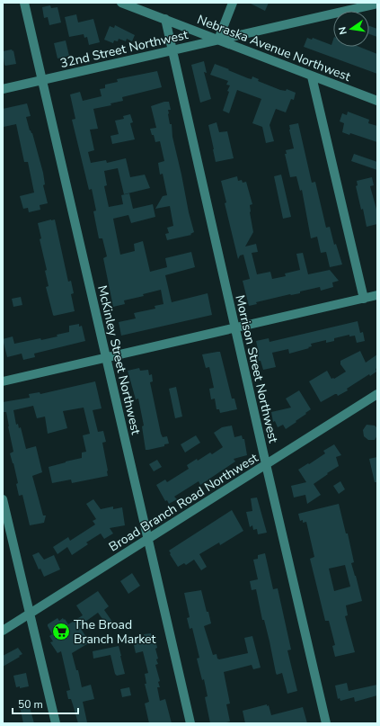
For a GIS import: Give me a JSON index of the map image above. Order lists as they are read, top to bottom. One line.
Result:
{"streets":{"street":["Nebraska Avenue Northwest","32nd Street Northwest","McKinley Street Northwest","Morrison Street Northwest","Broad Branch Road Northwest"]},"crossings":[["Nebraska Avenue Northwest","32nd Street Northwest"],["Nebraska Avenue Northwest","Morrison Street Northwest"],["32nd Street Northwest","McKinley Street Northwest"],["32nd Street Northwest","Morrison Street Northwest"],["McKinley Street Northwest","Broad Branch Road Northwest"],["Morrison Street Northwest","Broad Branch Road Northwest"]],"places":{"supermarket":["The Broad Branch Market"]},"scale_bar":"50 m","north":"left"}
